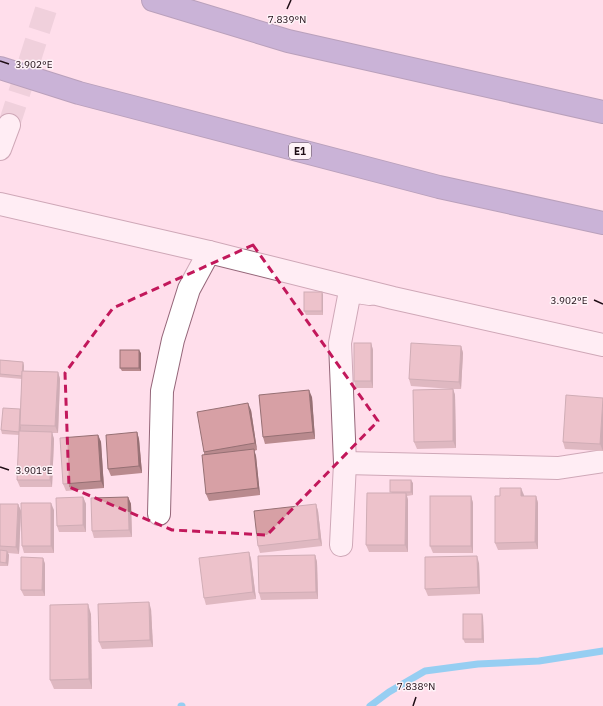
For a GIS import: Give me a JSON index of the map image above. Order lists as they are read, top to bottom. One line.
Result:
{"streets":{"highway":["E1"]},"coordinates":["7.839°N","3.902°E","3.901°E","7.838°N"]}
